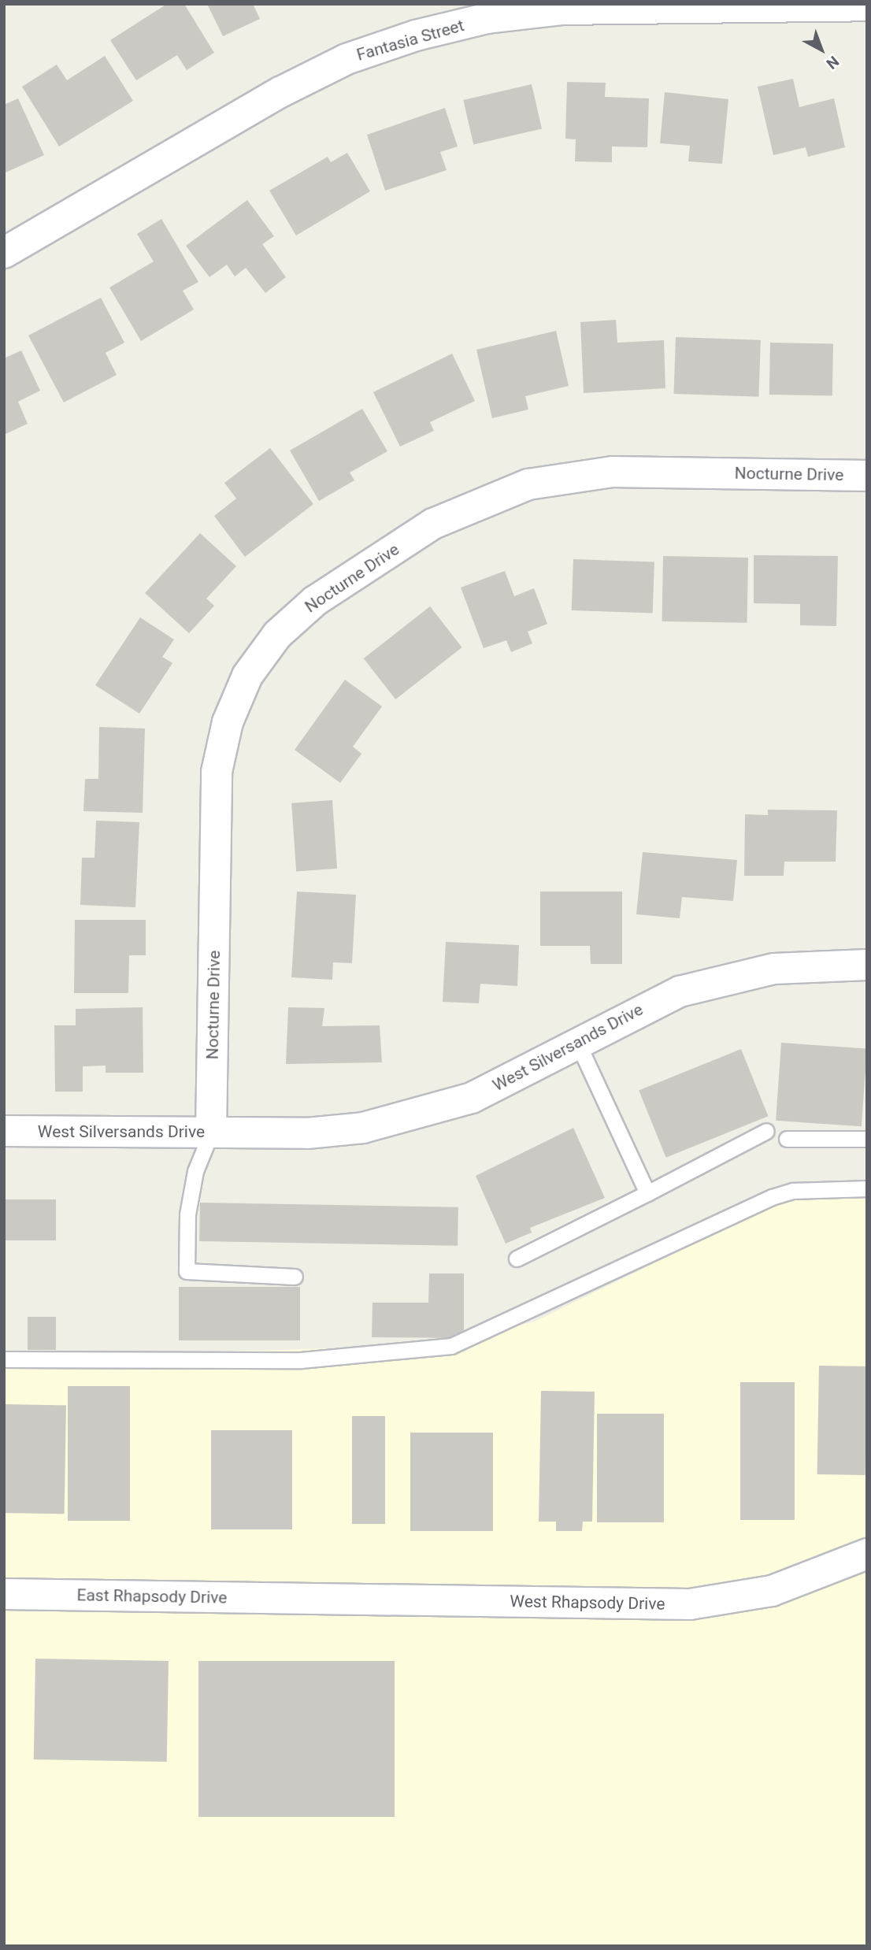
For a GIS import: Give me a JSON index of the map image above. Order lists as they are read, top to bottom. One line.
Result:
{"streets":{"street":["Fantasia Street","Nocturne Drive","West Silversands Drive","East Rhapsody Drive","West Rhapsody Drive"]},"crossings":[["Nocturne Drive","West Silversands Drive"],["East Rhapsody Drive","West Rhapsody Drive"]],"north":"bottom right"}
